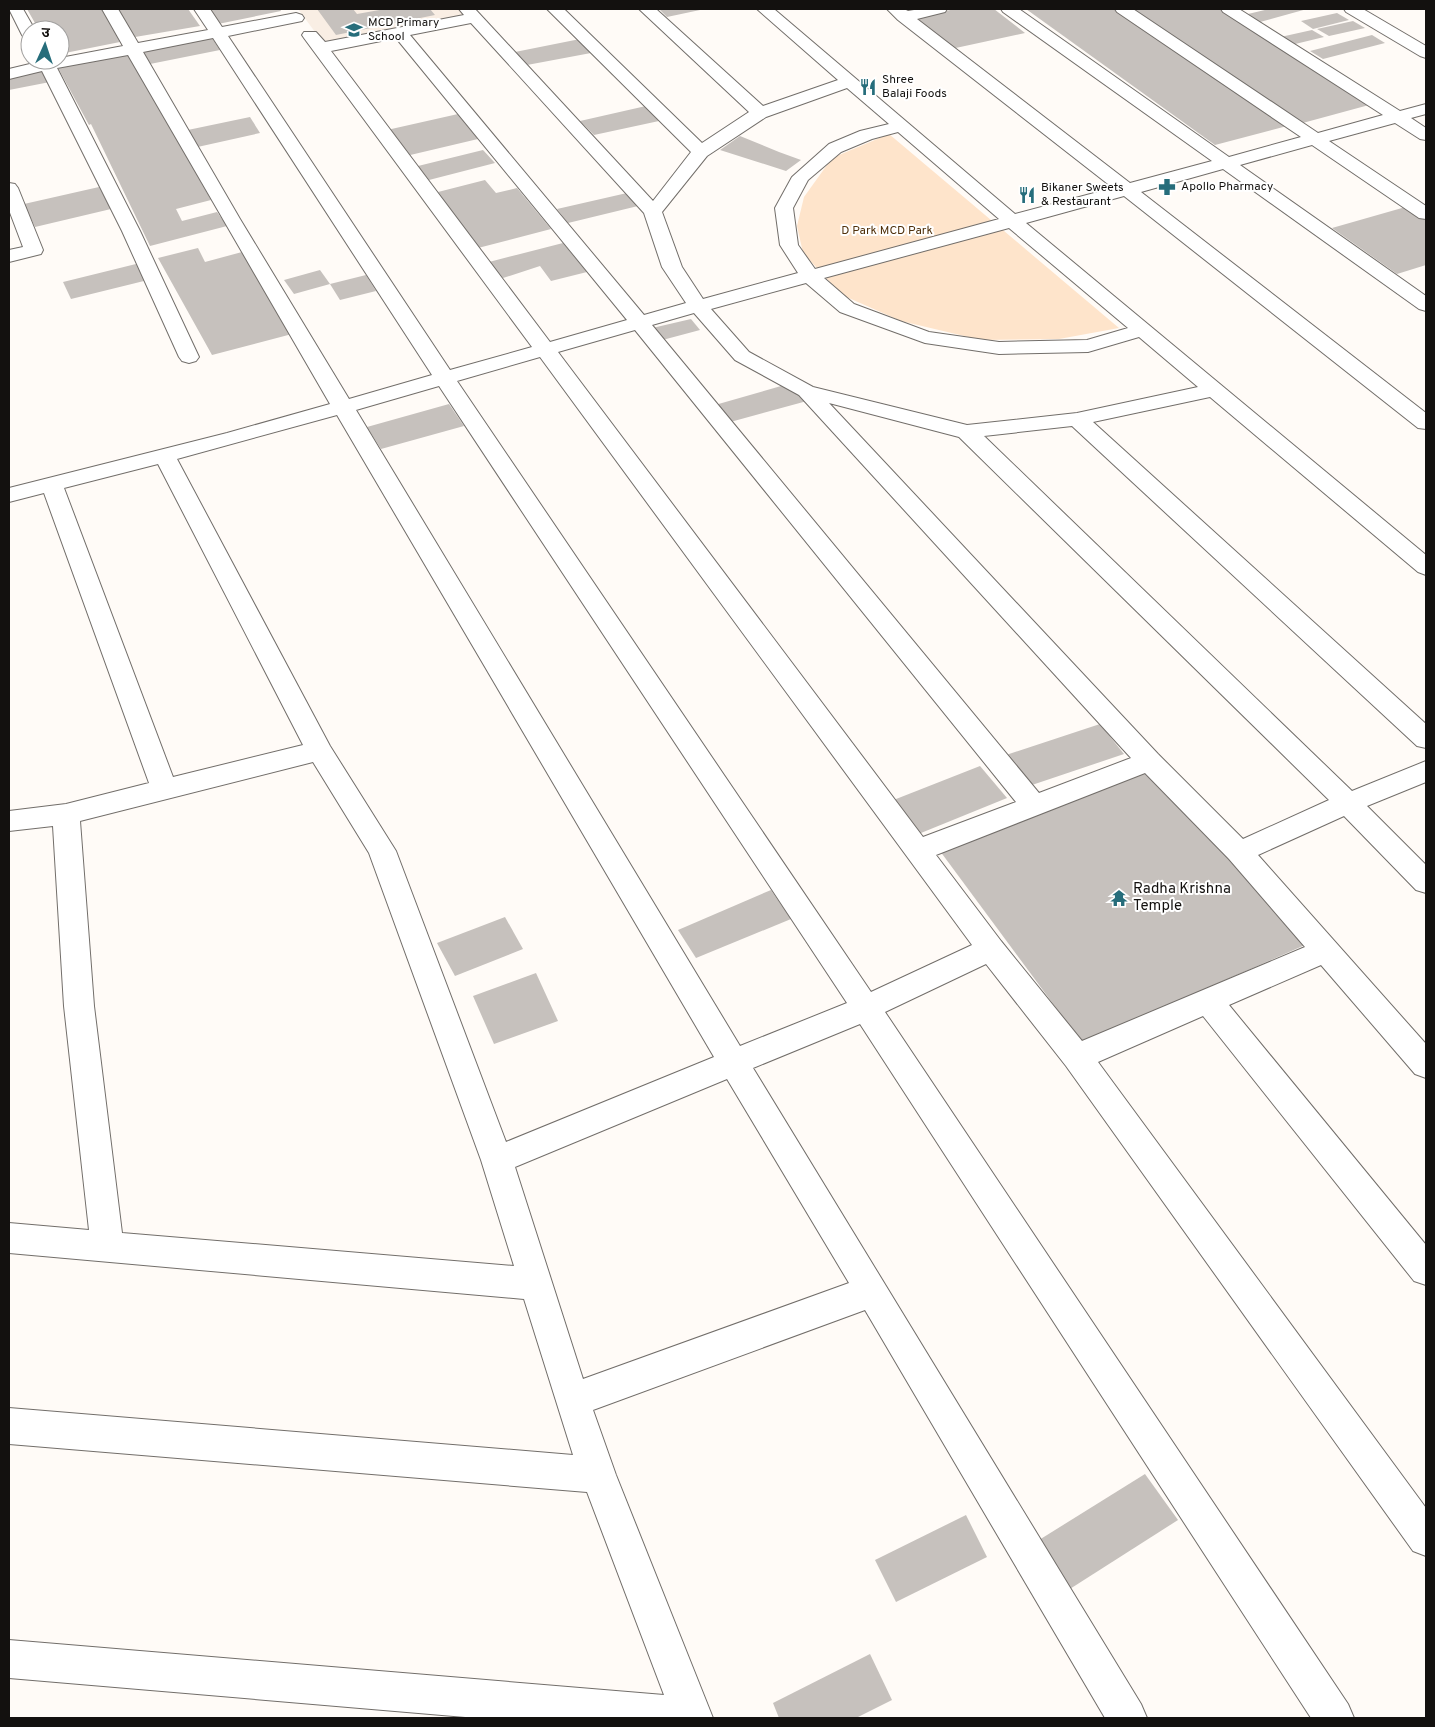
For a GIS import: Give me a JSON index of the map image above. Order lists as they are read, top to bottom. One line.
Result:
{"parks":["D Park MCD Park"],"places":{"school or university":["MCD Primary School"],"restaurant":["Shree Balaji Foods","Bikaner Sweets & Restaurant"],"pharmacy":["Apollo Pharmacy"],"temple":["Radha Krishna Temple"]},"north":"top"}
